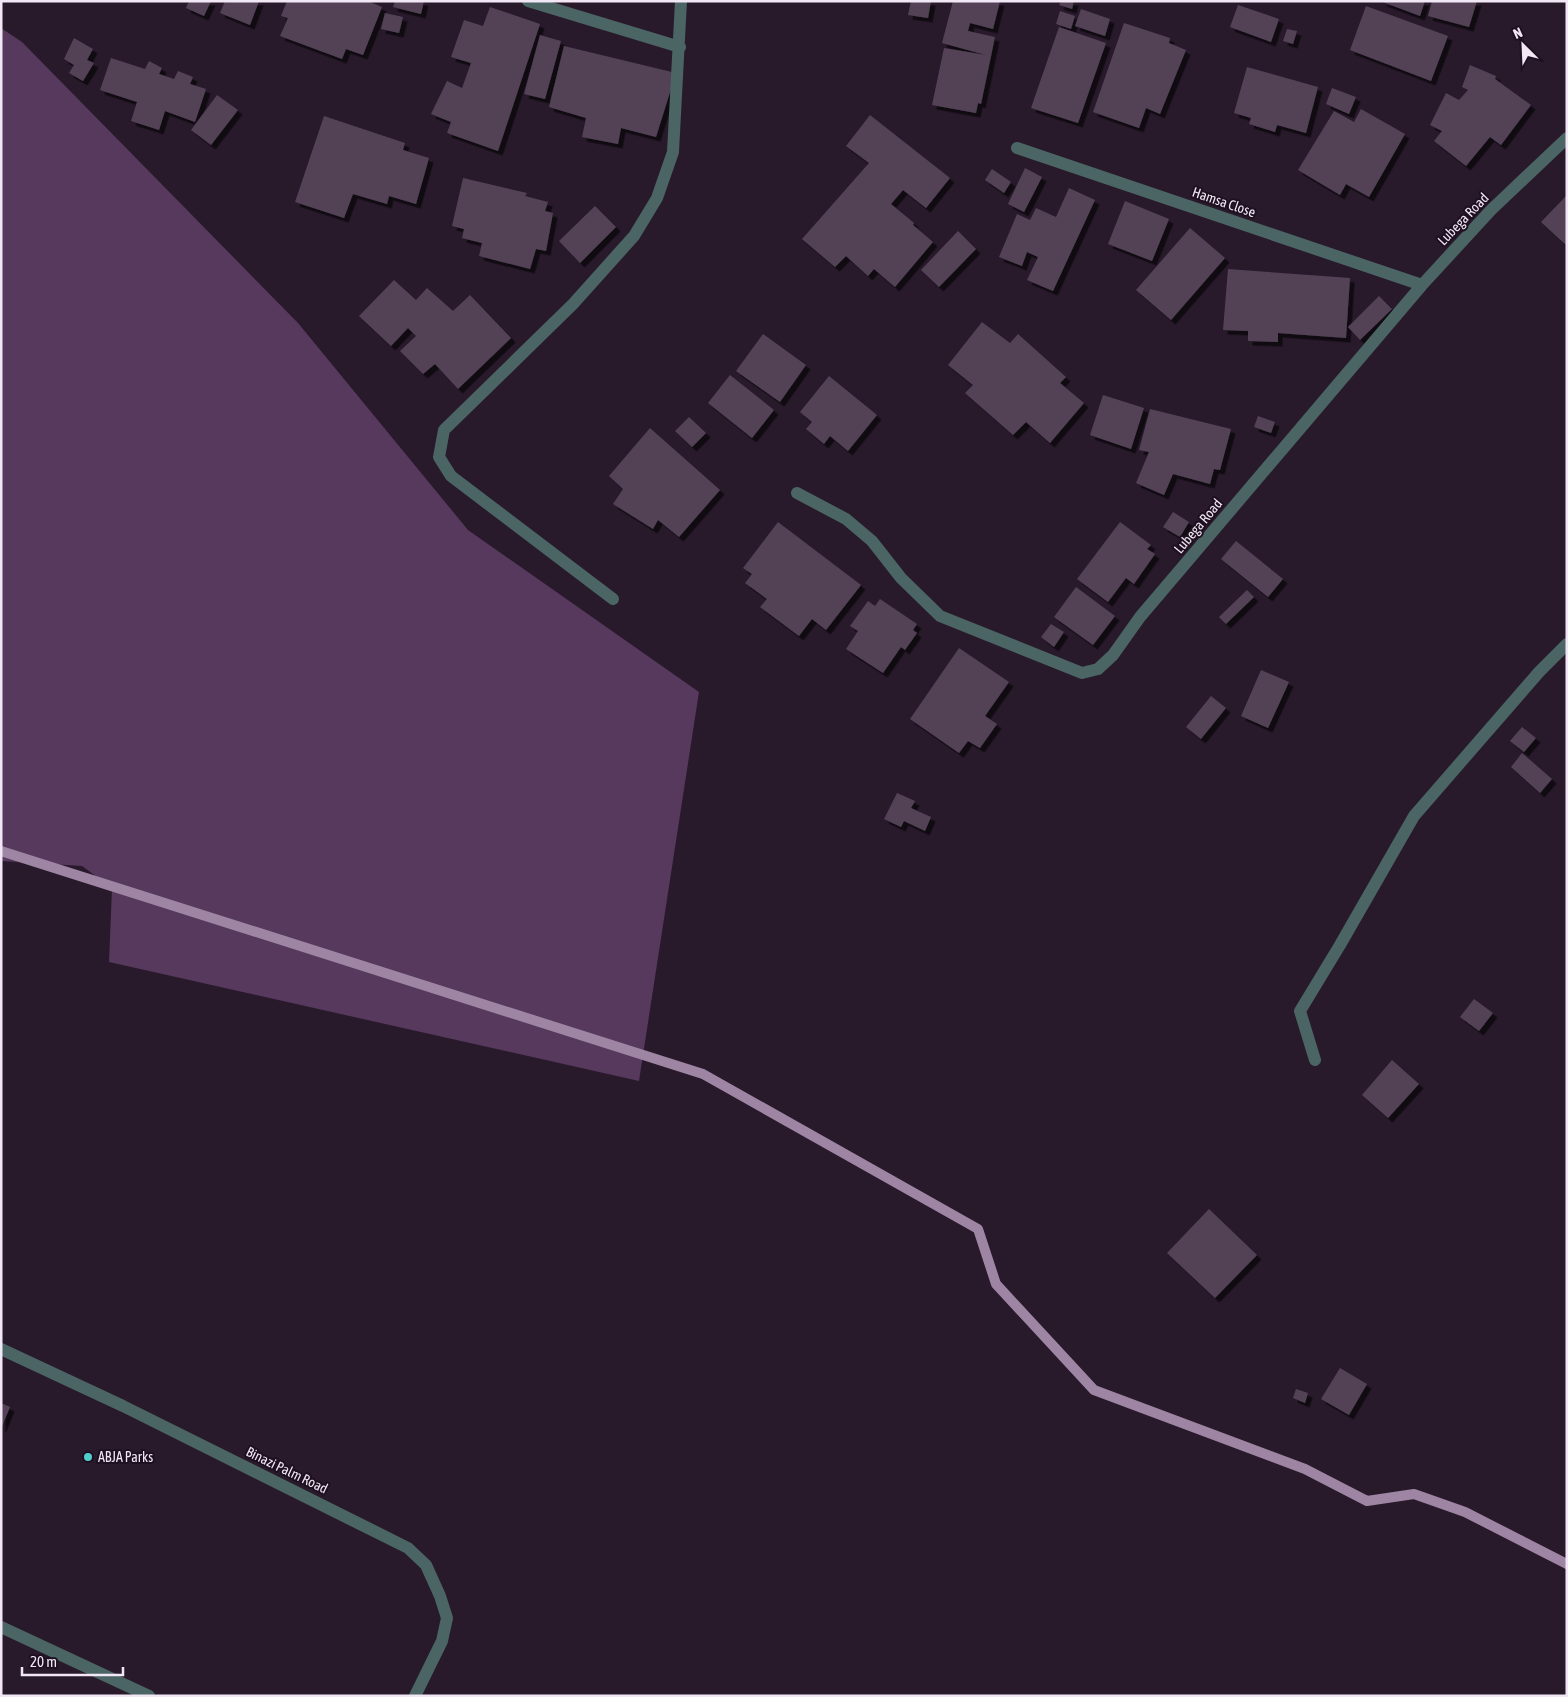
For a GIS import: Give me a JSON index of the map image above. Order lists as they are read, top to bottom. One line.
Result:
{"streets":{"street":["Hamsa Close","Lubega Road","Binazi Palm Road"]},"crossings":[["Hamsa Close","Lubega Road"]],"places":["ABJA Parks"],"scale_bar":"20 m","north":"top left"}
